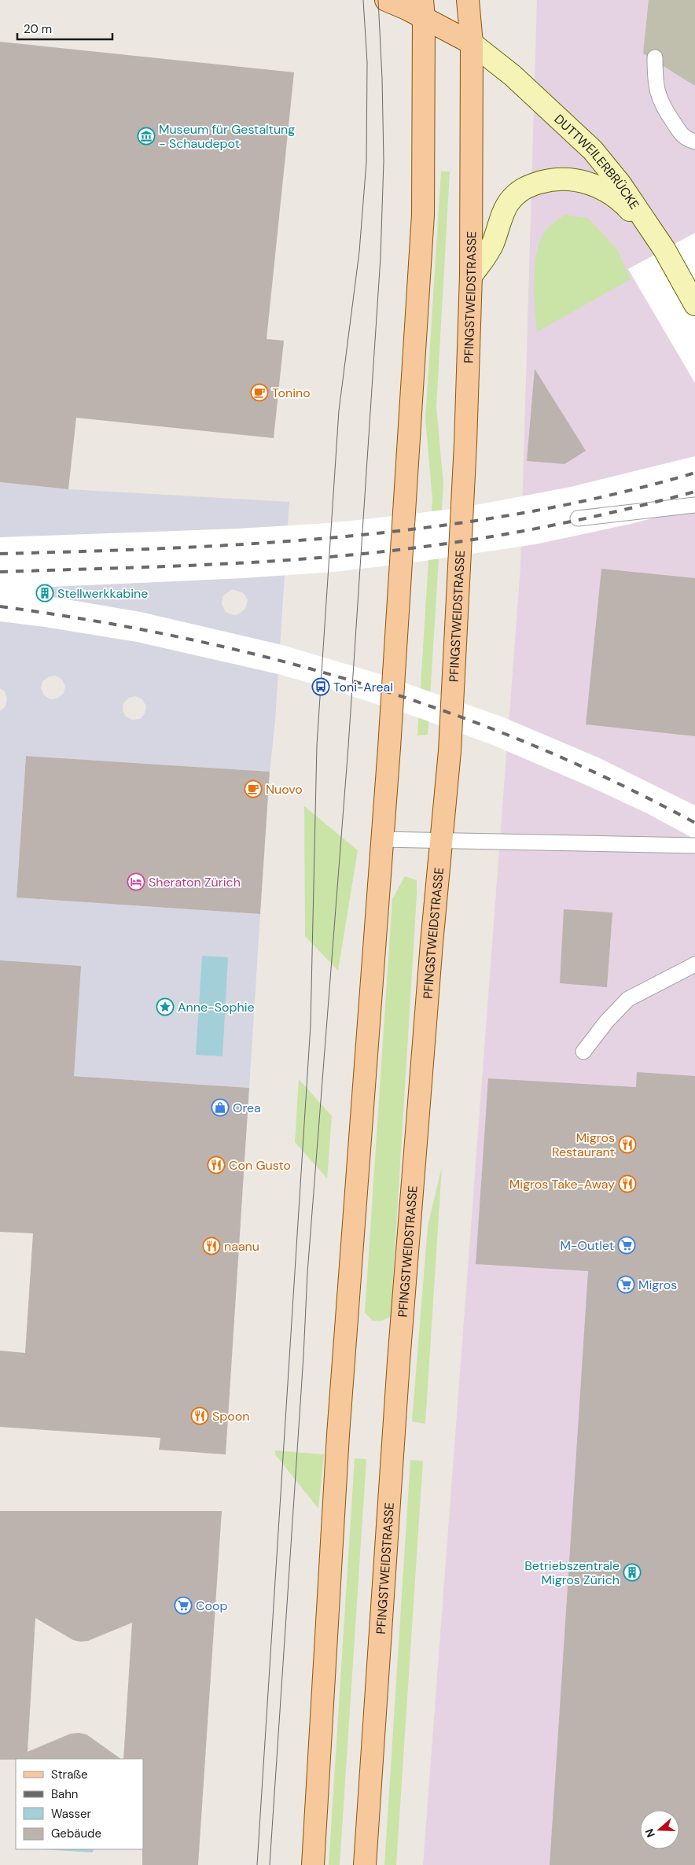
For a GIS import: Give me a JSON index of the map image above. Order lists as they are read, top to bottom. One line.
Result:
{"streets":{"main road":["PFINGSTWEIDSTRASSE"],"street":["DUTTWEILERBRÜCKE"]},"crossings":[["DUTTWEILERBRÜCKE","PFINGSTWEIDSTRASSE"]],"places":{"museum":["Museum für Gestaltung - Schaudepot"],"cafe":["Tonino","Nuovo"],"building":["Stellwerkkabine","Betriebszentrale Migros Zürich"],"bus stop":["Toni-Areal"],"hotel":["Sheraton Zürich"],"place":["Anne-Sophie"],"shop":["Orea"],"restaurant":["Migros Restaurant","Con Gusto","Migros Take-Away","naanu","Spoon"],"supermarket":["M-Outlet","Migros","Coop"]},"legend":["Straße","Bahn","Wasser","Gebäude"],"scale_bar":"20 m","north":"left"}
